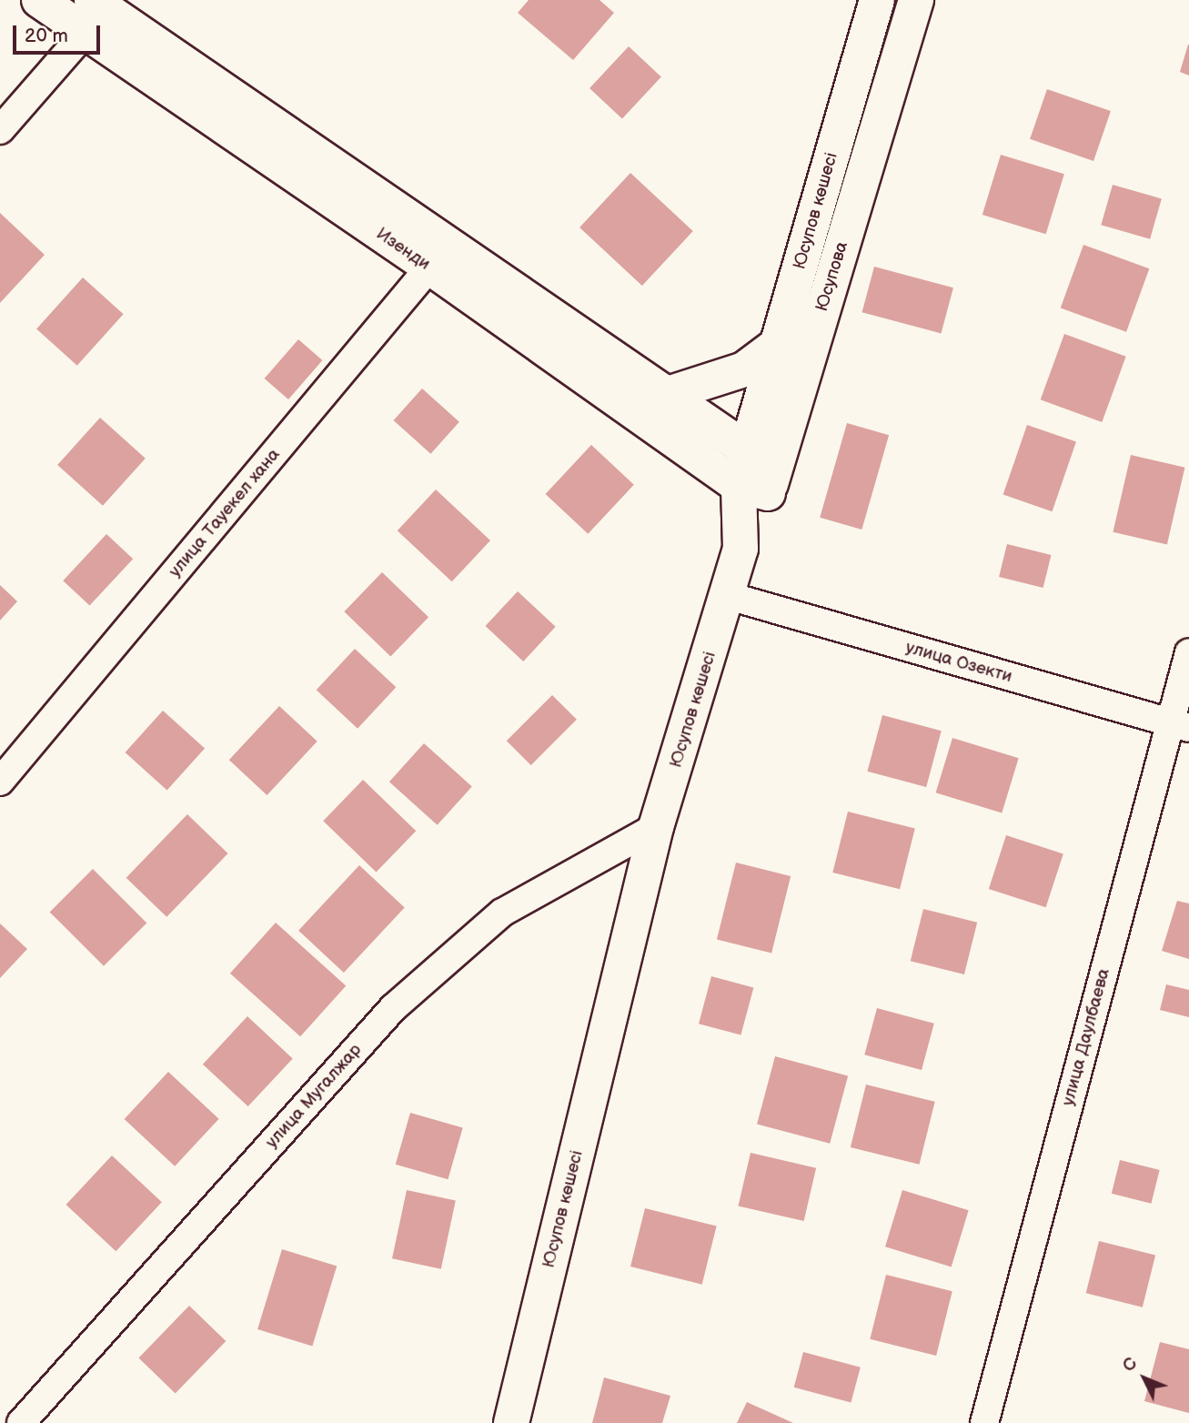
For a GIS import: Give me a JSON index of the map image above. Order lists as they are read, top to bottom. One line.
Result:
{"streets":{"street":["Юсупов көшесі","Изенди","Юсупова","улица Тауекел хана","улица Озекти","улица Даулбаева","улица Мугалжар"]},"crossings":[["Юсупов көшесі","Изенди"],["Юсупов көшесі","Юсупова"],["Юсупов көшесі","улица Озекти"],["Юсупов көшесі","улица Мугалжар"],["Изенди","Юсупова"],["Изенди","улица Тауекел хана"],["улица Озекти","улица Даулбаева"]],"scale_bar":"20 m","north":"top left"}
